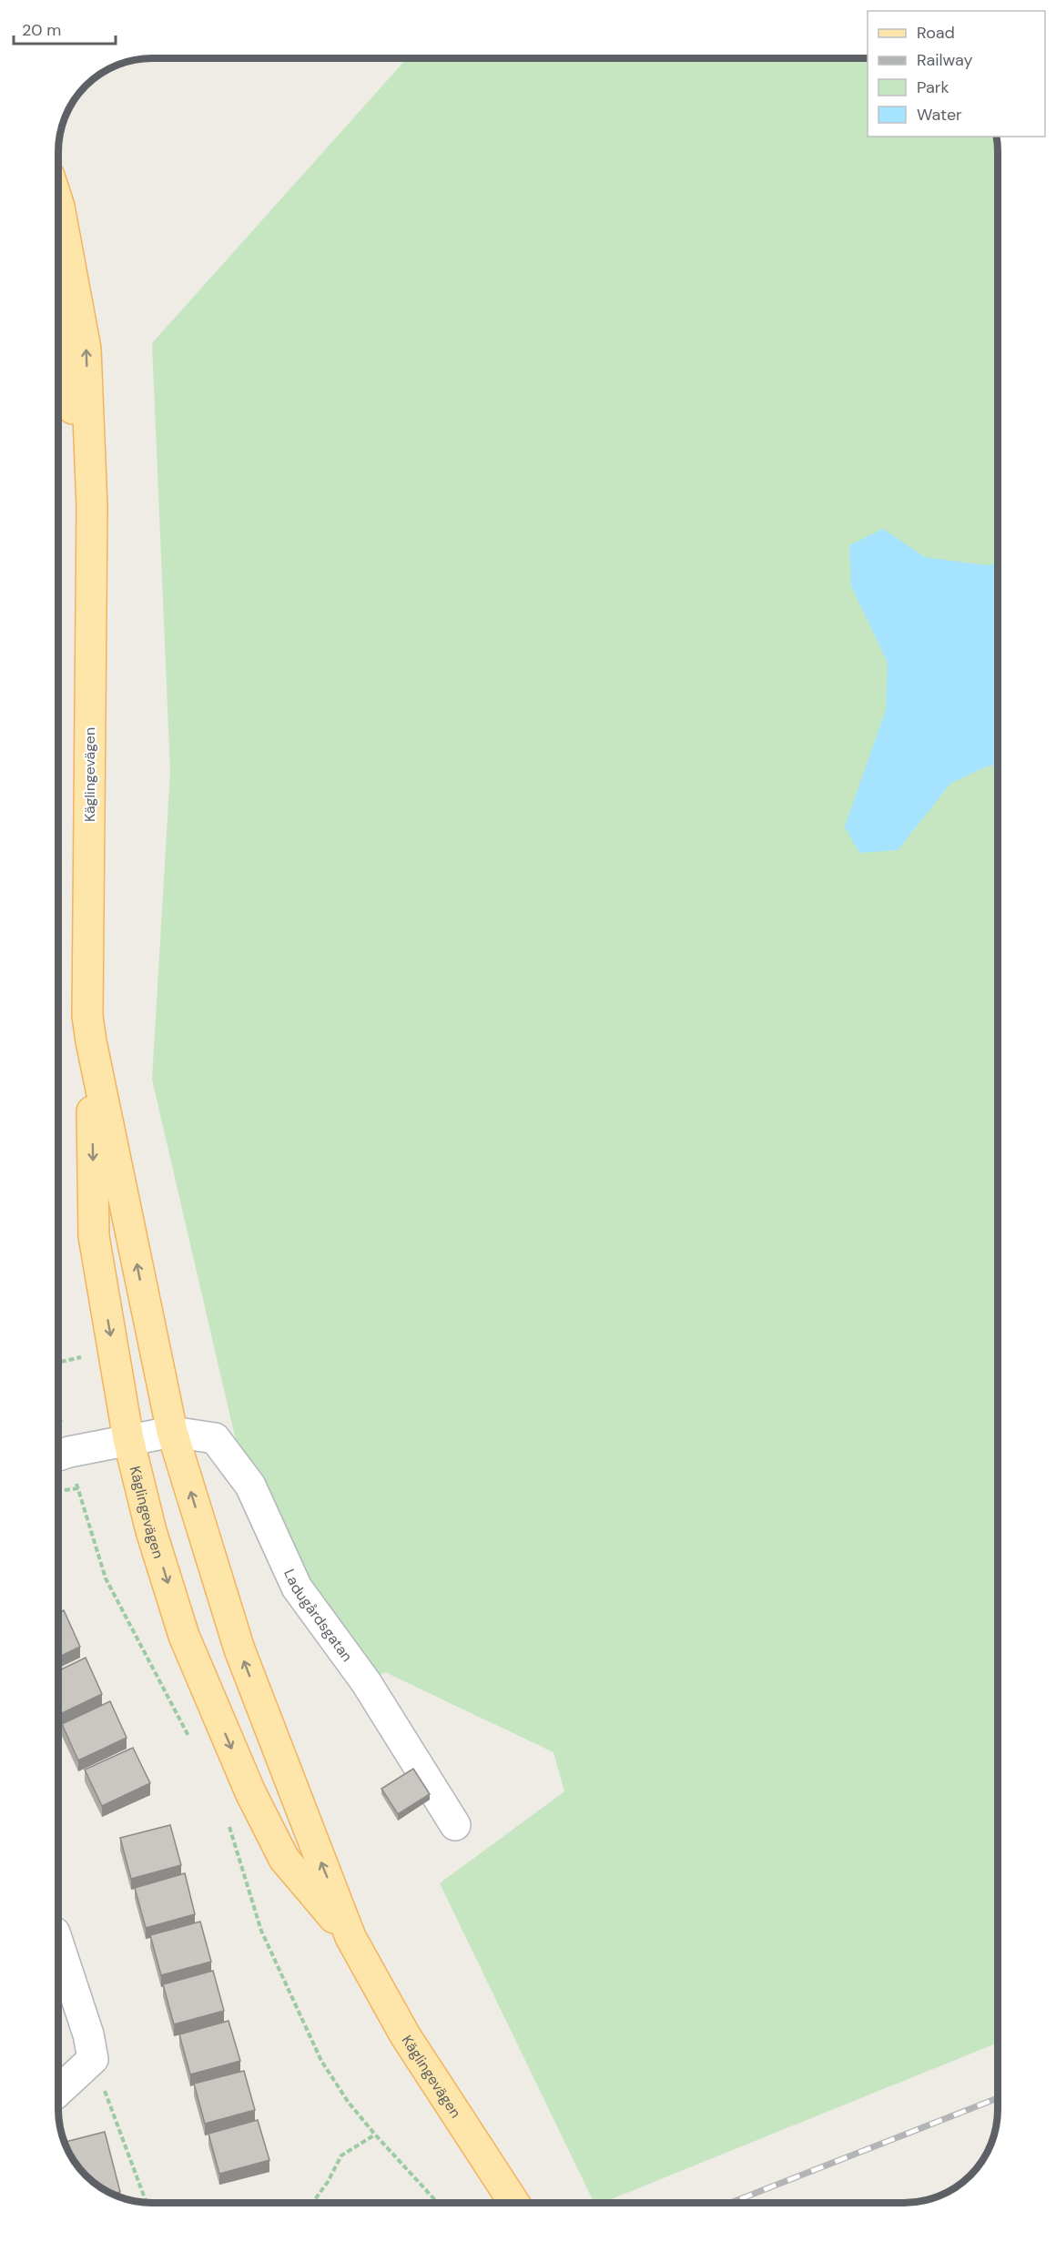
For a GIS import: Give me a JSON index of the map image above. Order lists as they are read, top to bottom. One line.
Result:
{"streets":{"main road":["Käglingevägen"],"street":["Ladugårdsgatan"]},"crossings":[["Käglingevägen","Ladugårdsgatan"]],"legend":["Road","Railway","Park","Water"],"scale_bar":"20 m"}
